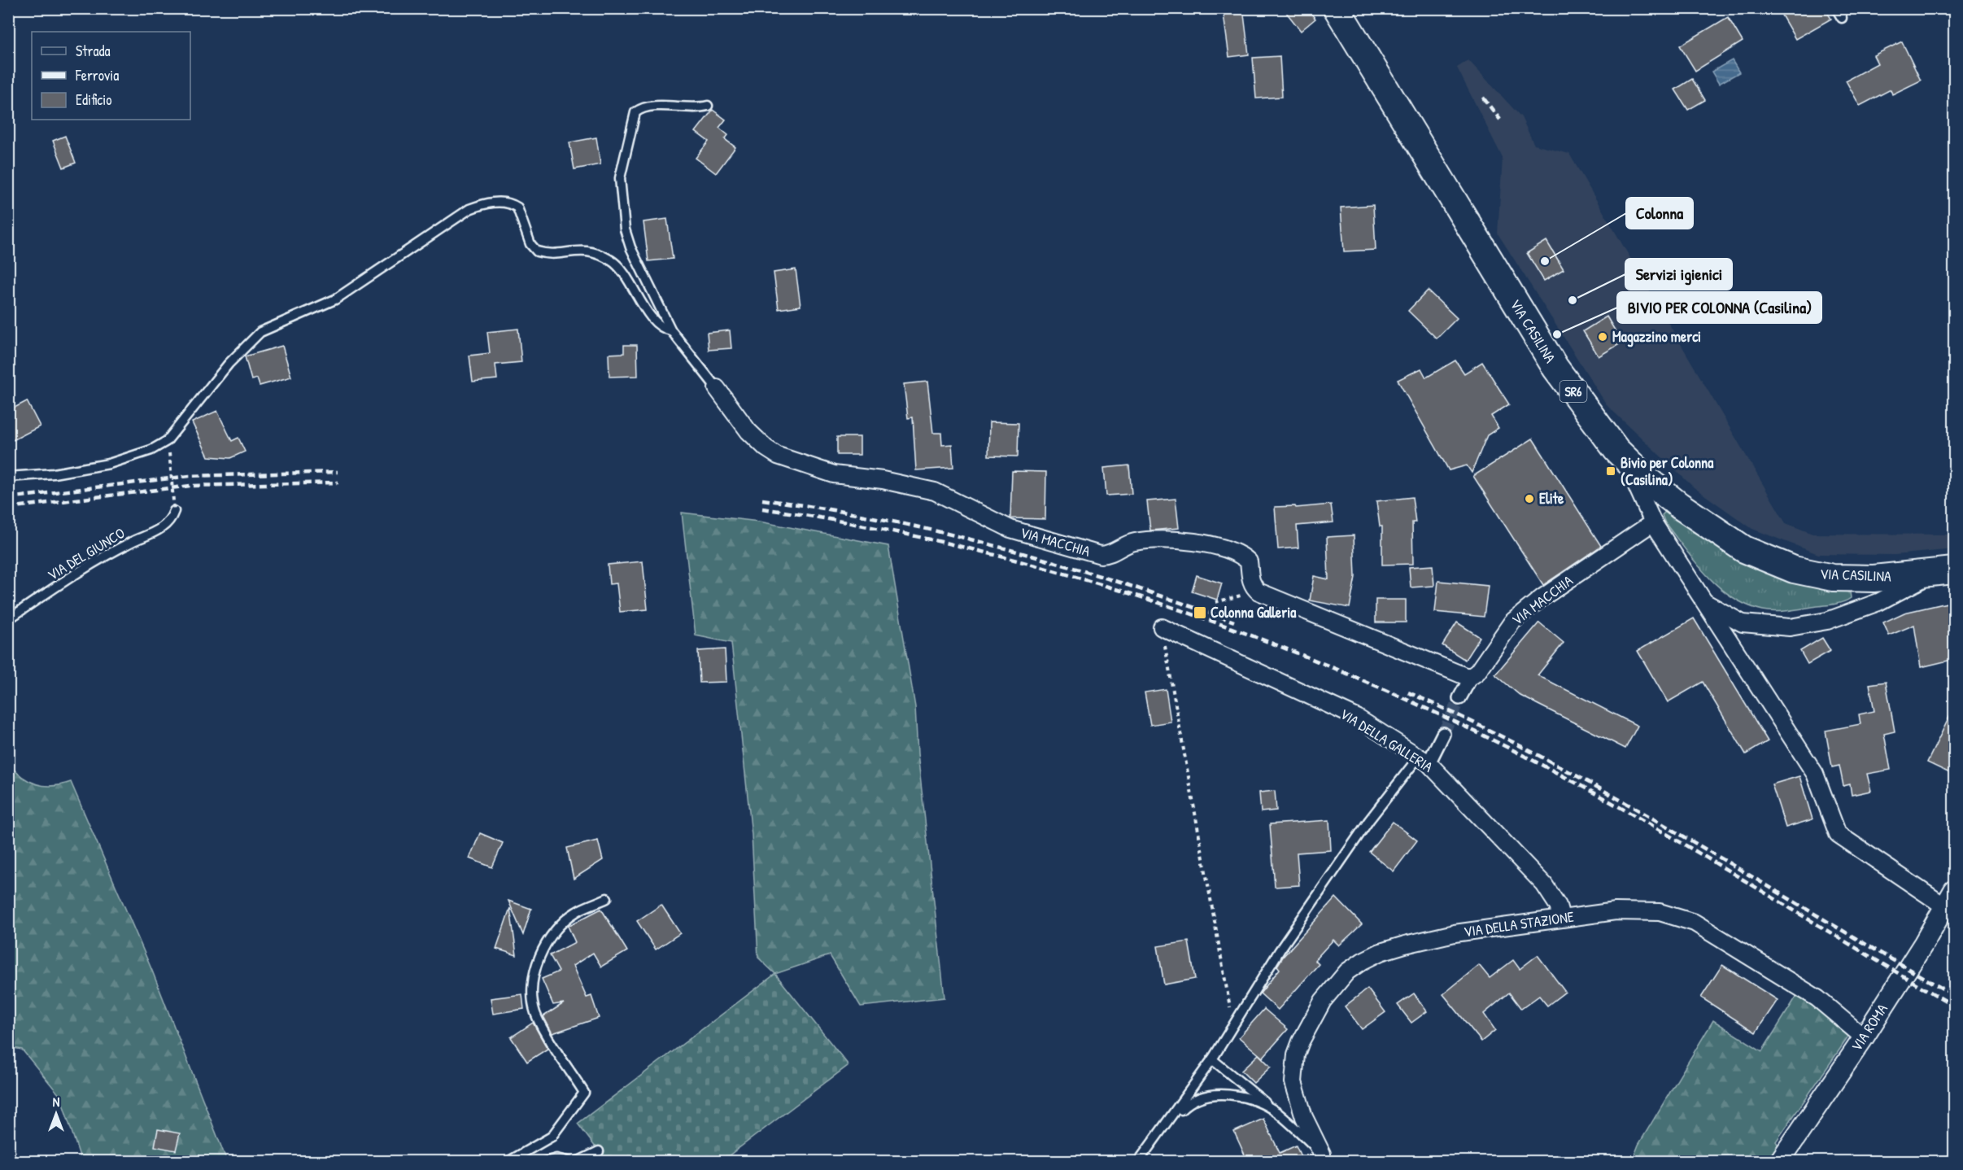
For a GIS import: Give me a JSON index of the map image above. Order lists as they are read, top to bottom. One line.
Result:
{"streets":{"main road":["VIA CASILINA","SR6"],"street":["VIA MACCHIA","VIA DELLA GALLERIA","VIA DELLA STAZIONE","VIA ROMA"],"lane":["VIA DEL GIUNCO"]},"crossings":[["VIA DELLA GALLERIA","VIA DELLA STAZIONE"],["VIA DELLA STAZIONE","VIA ROMA"]],"places":{"other":["Colonna","Servizi igienici","BIVIO PER COLONNA (Casilina)","Magazzino merci","Elite"],"transit":["Bivio per Colonna (Casilina)","Colonna Galleria"]},"legend":["Strada","Ferrovia","Edificio"],"north":"top"}
